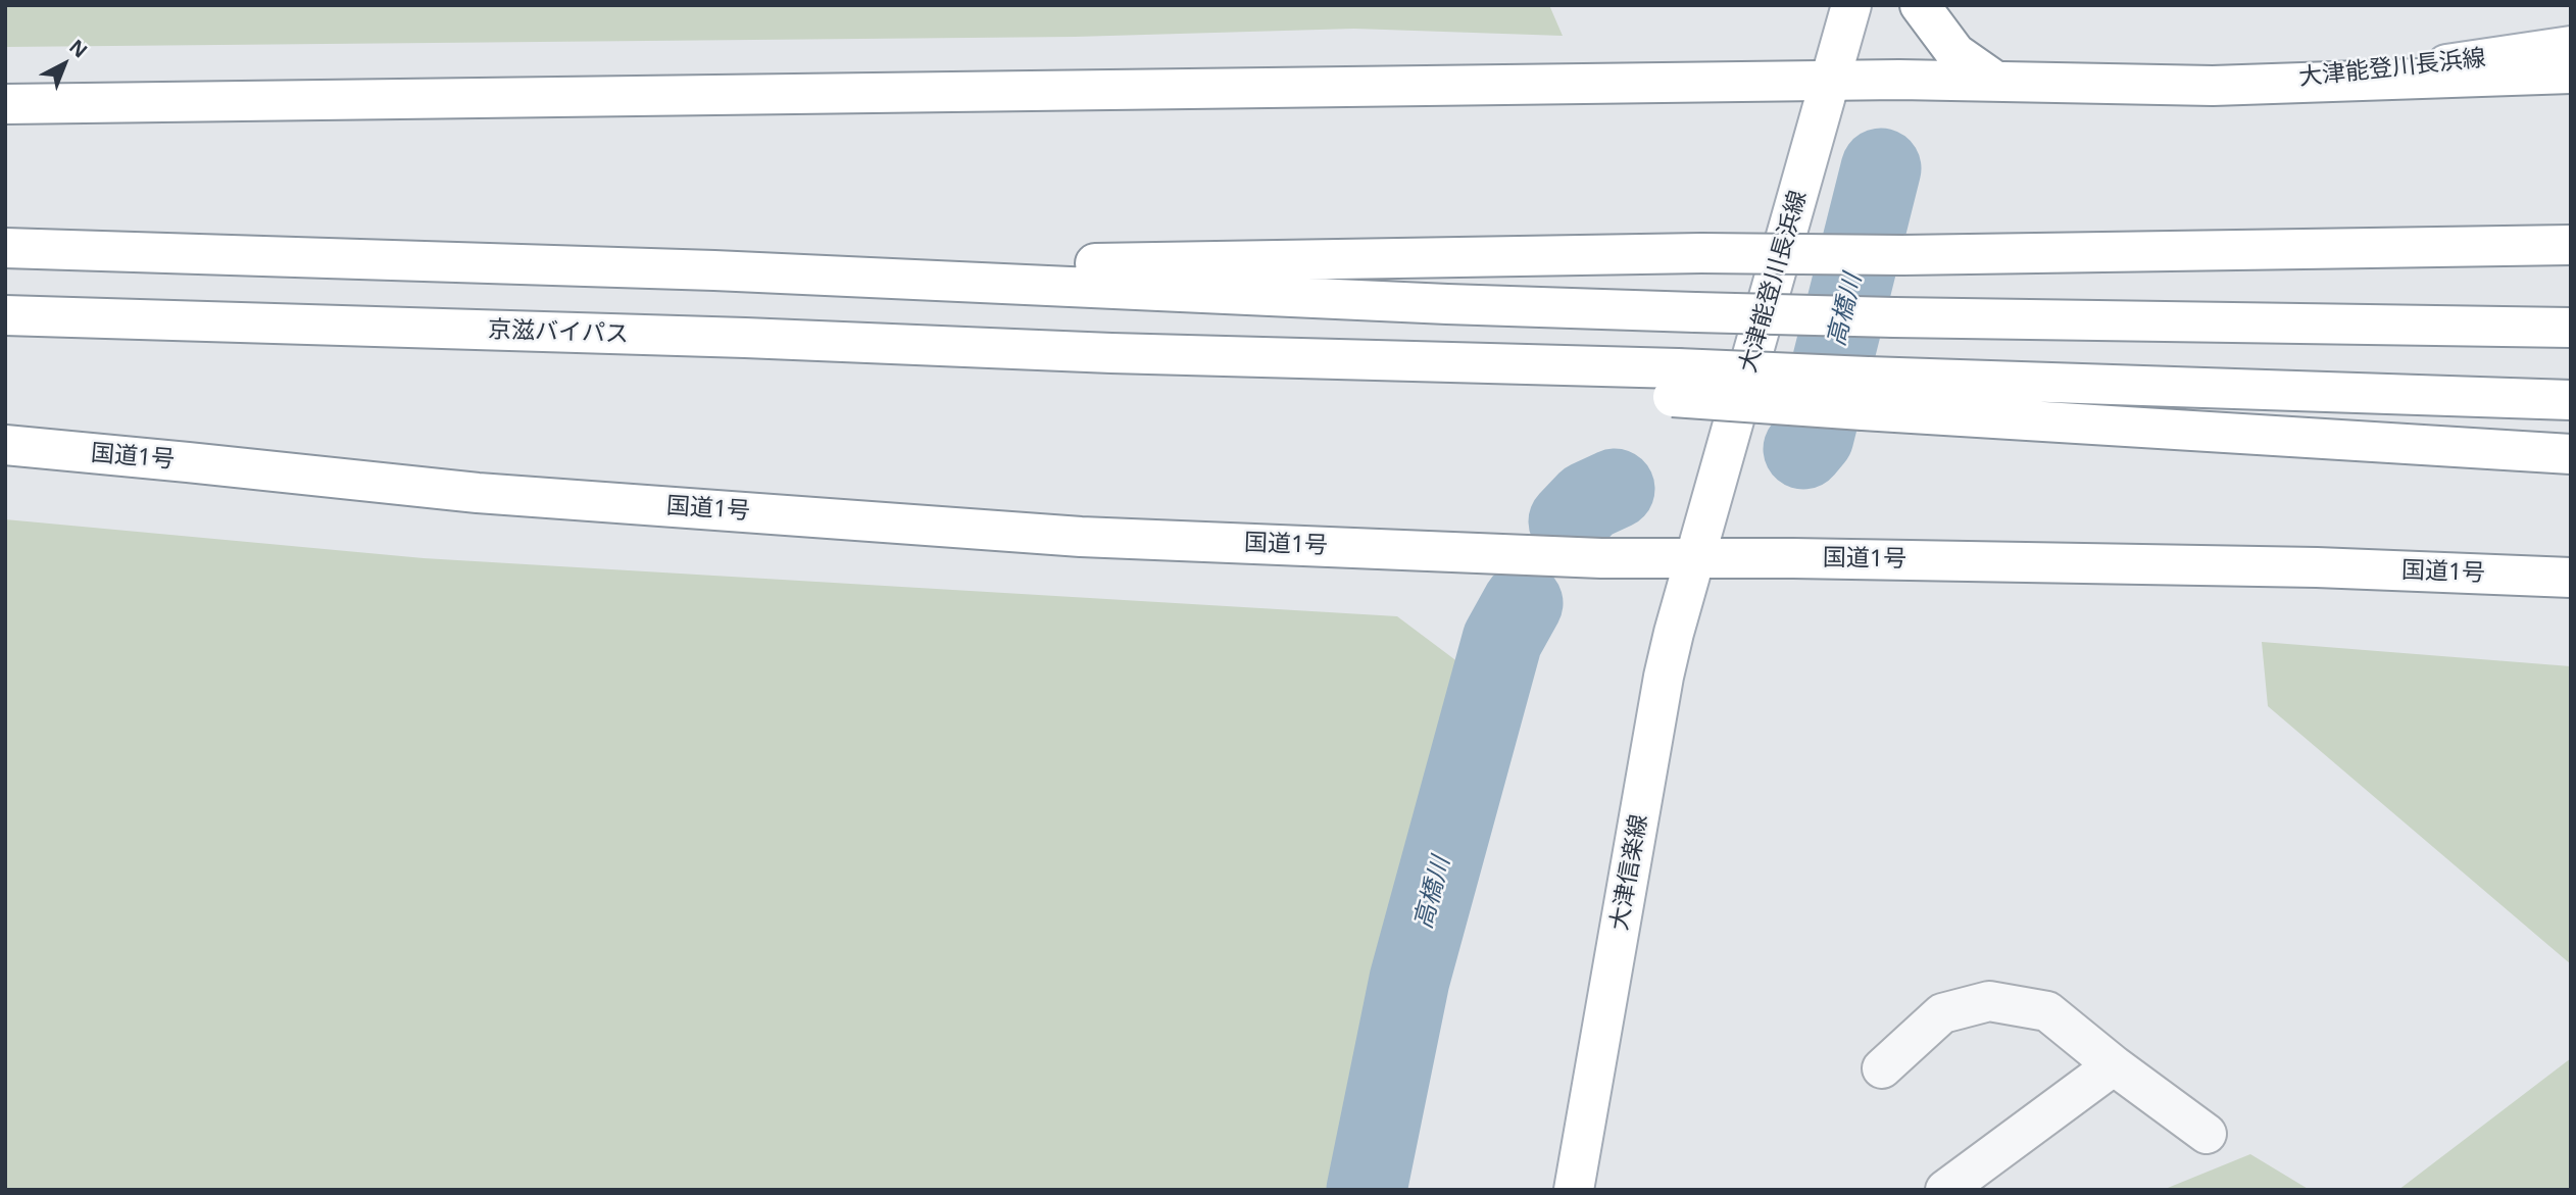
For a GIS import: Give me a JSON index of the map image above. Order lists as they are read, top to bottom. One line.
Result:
{"streets":{"main road":["大津能登川長浜線","京滋バイパス","国道1号","大津信楽線"]},"crossings":[["大津能登川長浜線","国道1号"],["大津能登川長浜線","大津信楽線"],["国道1号","大津信楽線"]],"water":["高橋川"],"north":"top right"}
